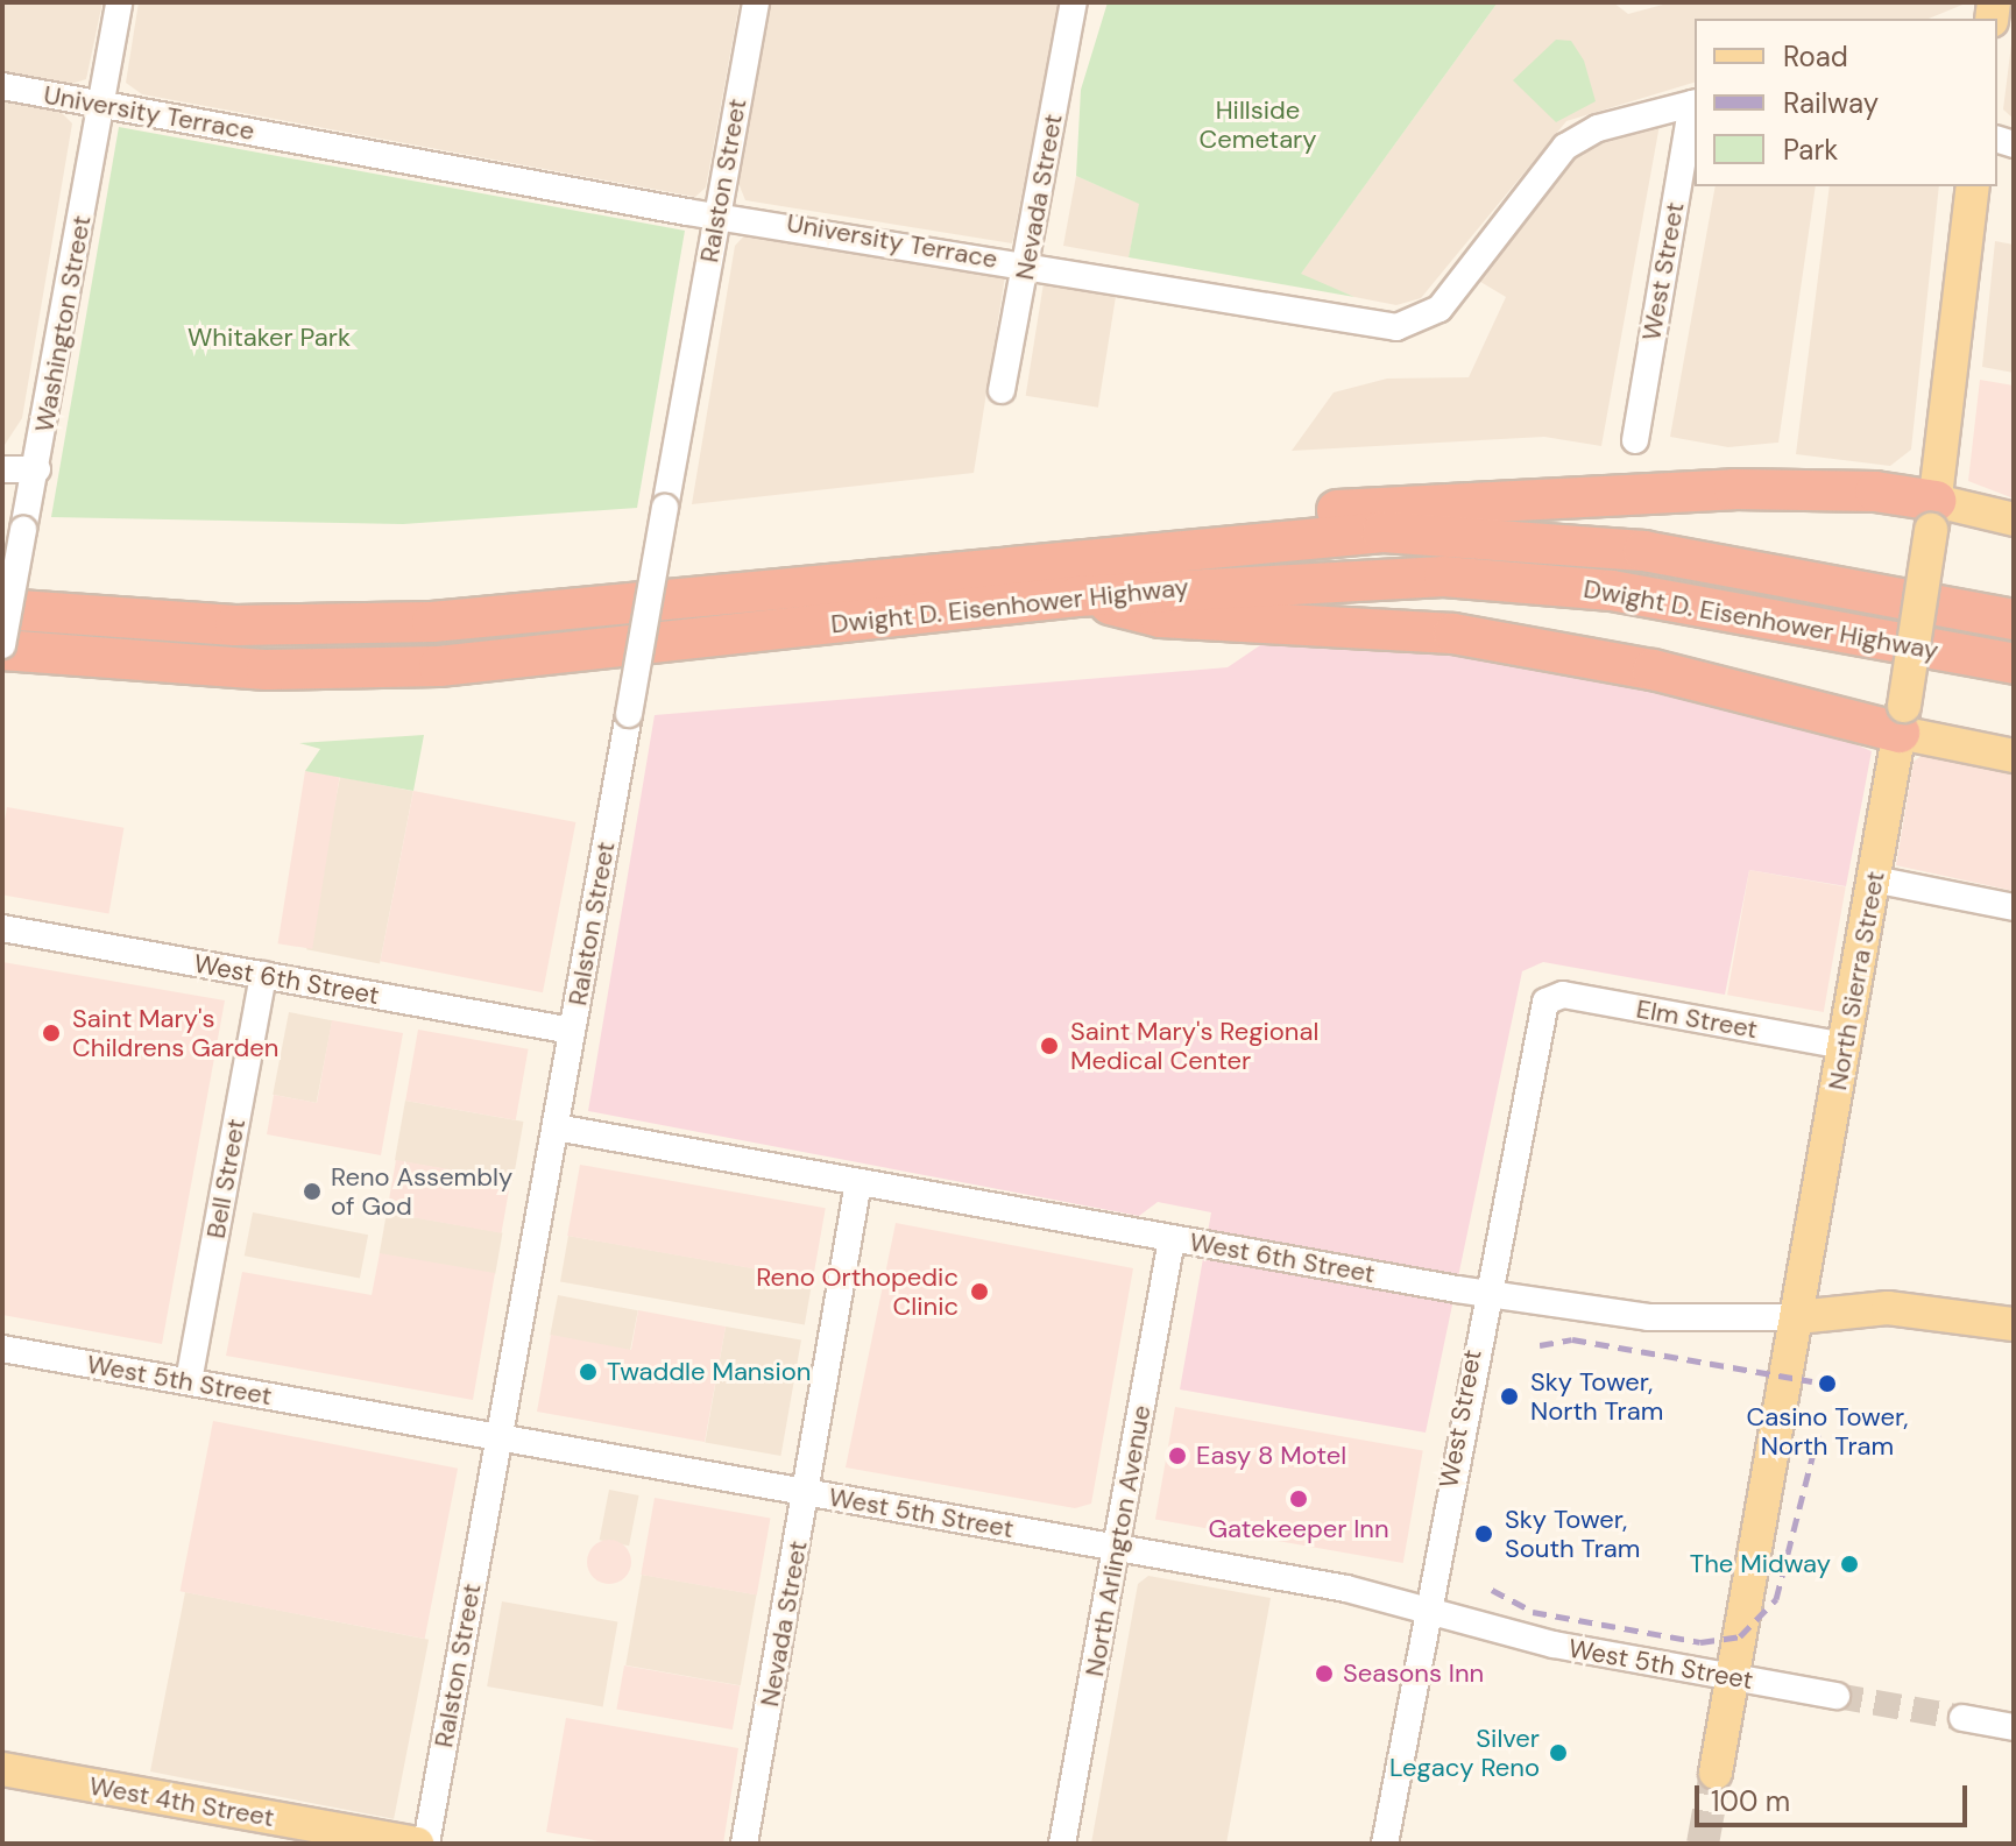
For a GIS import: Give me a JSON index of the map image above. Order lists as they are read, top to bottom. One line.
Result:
{"streets":{"highway":["Dwight D. Eisenhower Highway"],"main road":["West 6th Street","North Sierra Street","West 4th Street"],"street":["University Terrace","Ralston Street","Nevada Street","West Street","Washington Street","Elm Street","Bell Street","West 5th Street","North Arlington Avenue"]},"crossings":[["University Terrace","Ralston Street"],["University Terrace","Nevada Street"],["University Terrace","West Street"],["University Terrace","Washington Street"],["Ralston Street","West 6th Street"],["Ralston Street","West 5th Street"],["Nevada Street","West 6th Street"],["Nevada Street","West 5th Street"],["West Street","West 6th Street"],["West Street","Elm Street"],["West Street","West 5th Street"],["Washington Street","Dwight D. Eisenhower Highway"],["West 6th Street","North Sierra Street"],["West 6th Street","Bell Street"],["West 6th Street","North Arlington Avenue"],["North Sierra Street","Elm Street"],["North Sierra Street","West 5th Street"],["Bell Street","West 5th Street"],["West 5th Street","North Arlington Avenue"]],"parks":["Hillside Cemetary","Whitaker Park"],"places":["Saint Mary's Childrens Garden","Saint Mary's Regional Medical Center","Reno Assembly of God","Reno Orthopedic Clinic","Twaddle Mansion","Casino Tower, North Tram","Sky Tower, North Tram","Easy 8 Motel","Gatekeeper Inn","Sky Tower, South Tram","The Midway","Seasons Inn","Silver Legacy Reno"],"legend":["Road","Railway","Park"],"scale_bar":"100 m"}
